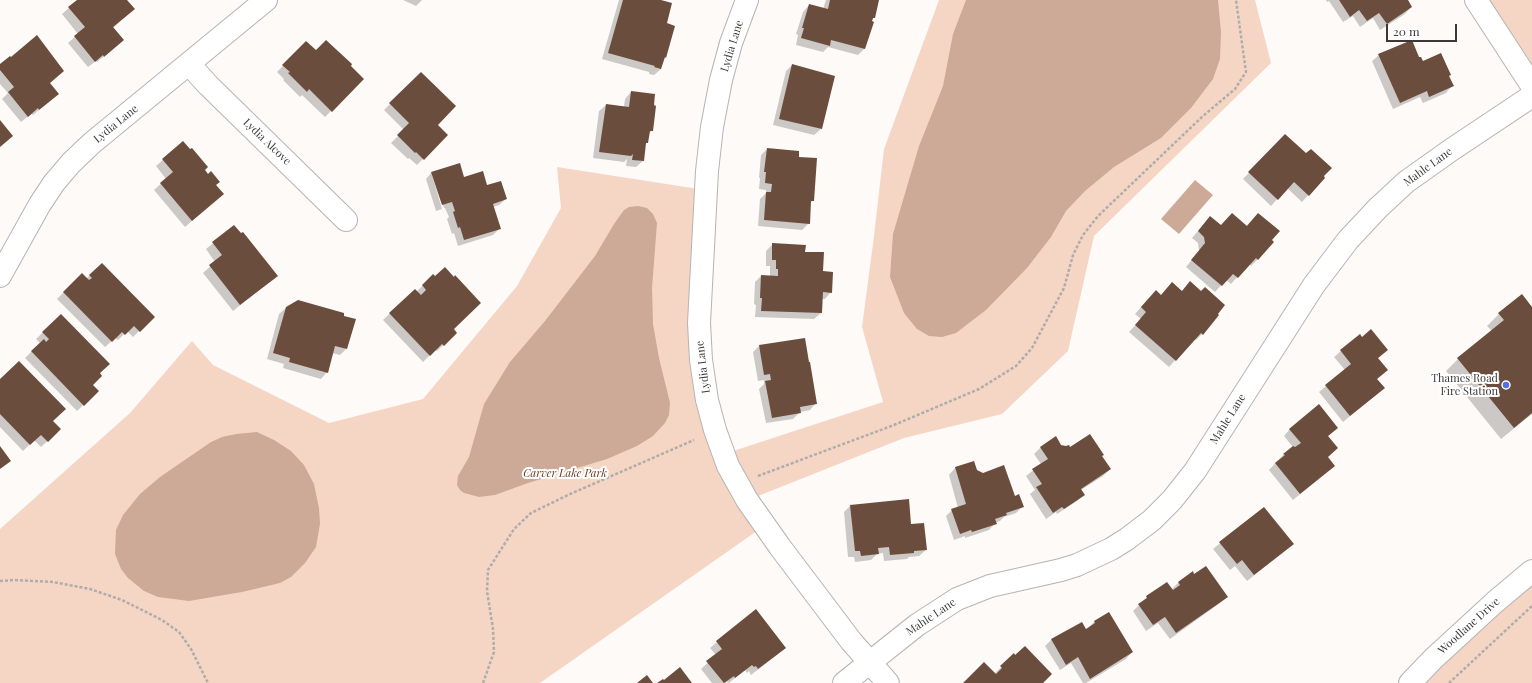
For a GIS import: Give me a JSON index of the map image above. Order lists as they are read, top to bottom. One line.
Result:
{"streets":{"street":["Lydia Lane","Lydia Alcove","Mahle Lane","Woodlane Drive"]},"crossings":[["Lydia Lane","Lydia Alcove"],["Lydia Lane","Mahle Lane"]],"parks":["Carver Lake Park"],"places":["Thames Road Fire Station"],"scale_bar":"20 m"}
